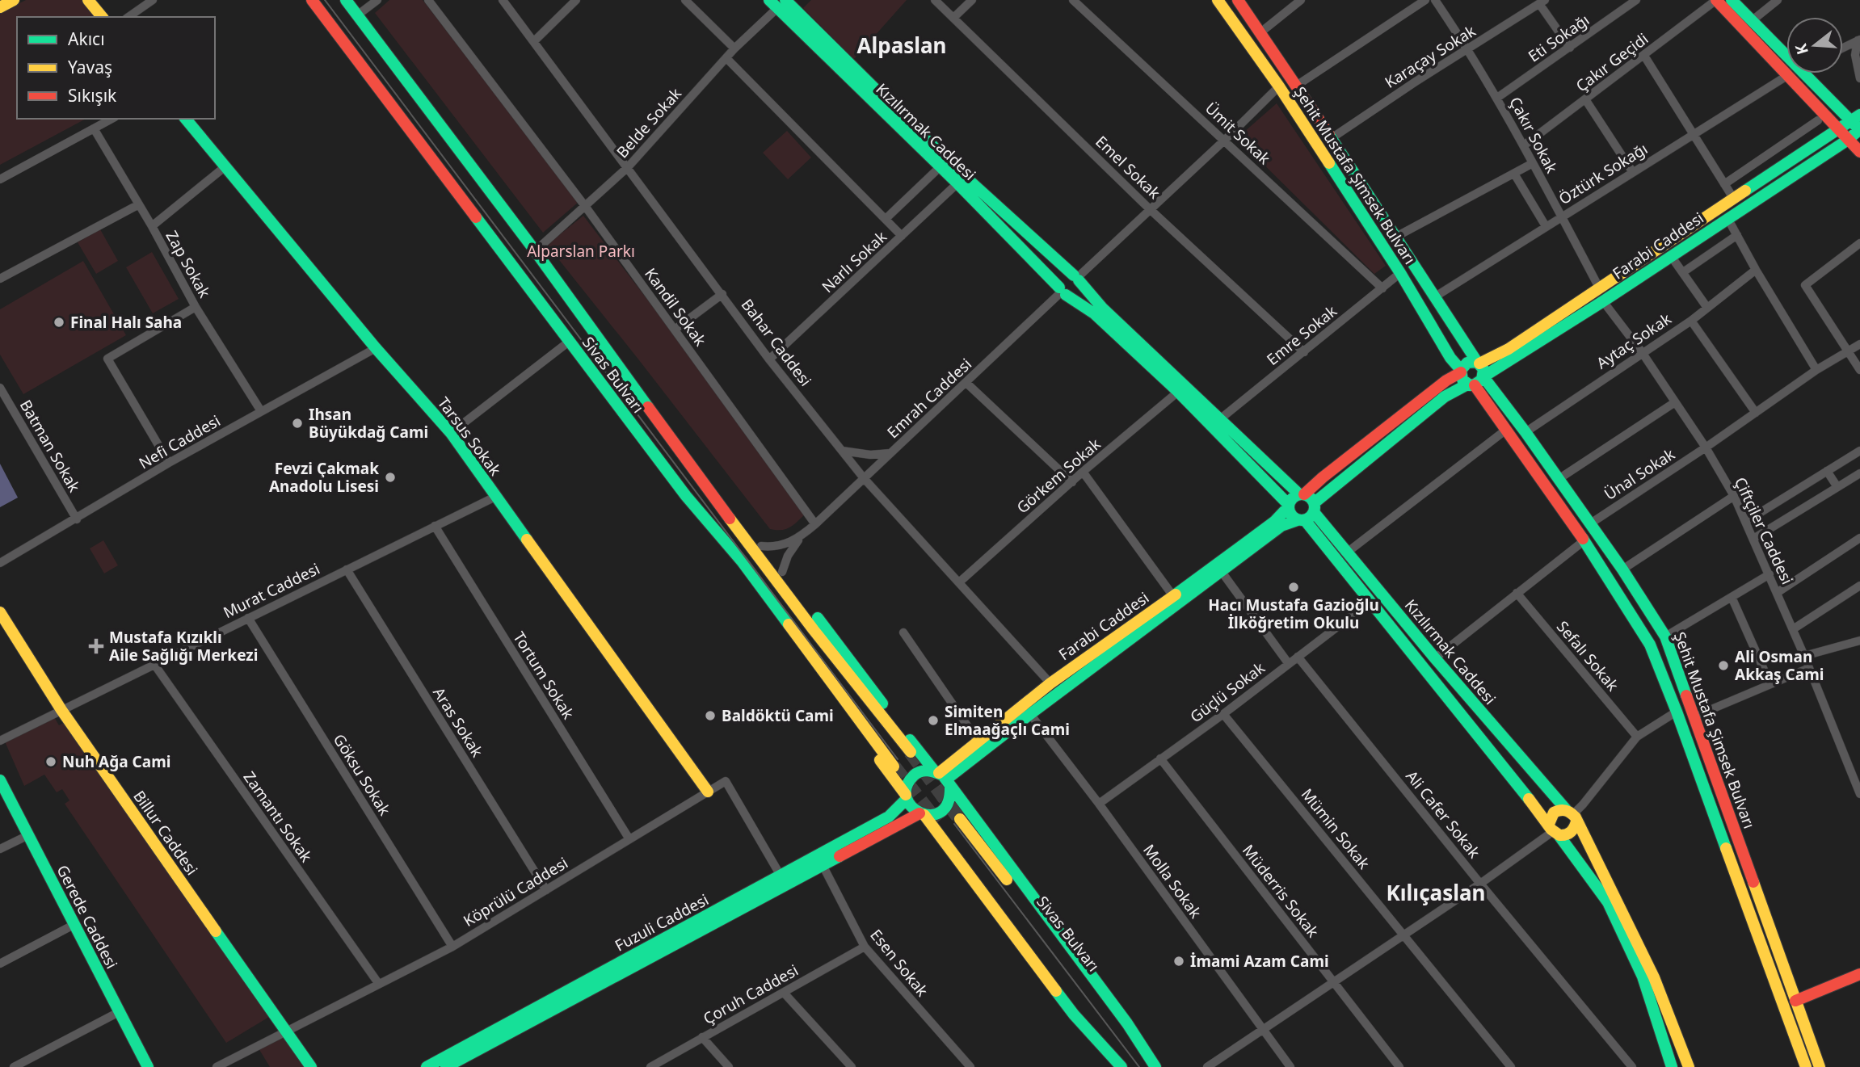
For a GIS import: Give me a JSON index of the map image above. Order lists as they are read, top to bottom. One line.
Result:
{"streets":{"main road":["Kızılırmak Caddesi","Şehit Mustafa Şimsek Bulvarı","Farabi Caddesi","Sivas Bulvarı","Tarsus Sokak","Billur Caddesi","Gerede Caddesi","Fuzuli Caddesi"],"street":["Eti Sokağı","Karaçay Sokak","Çakır Geçidi","Belde Sokak","Ümit Sokak","Çakır Sokak","Emel Sokak","Öztürk Sokağı","Narlı Sokak","Zap Sokak","Kandil Sokak","Emre Sokak","Aytaç Sokak","Bahar Caddesi","Emrah Caddesi","Nefi Caddesi","Batman Sokak","Ünal Sokak","Görkem Sokak","Çiftçiler Caddesi","Murat Caddesi","Sefalı Sokak","Tortum Sokak","Güçlü Sokak","Aras Sokak","Göksu Sokak","Ali Cafer Sokak","Zamantı Sokak","Mümin Sokak","Molla Sokak","Müderris Sokak","Köprülü Caddesi","Esen Sokak","Çoruh Caddesi"]},"crossings":[["Eti Sokağı","Çakır Sokak"],["Karaçay Sokak","Çakır Sokak"],["Karaçay Sokak","Şehit Mustafa Şimsek Bulvarı"],["Çakır Geçidi","Çakır Sokak"],["Belde Sokak","Kızılırmak Caddesi"],["Belde Sokak","Kandil Sokak"],["Belde Sokak","Bahar Caddesi"],["Belde Sokak","Sivas Bulvarı"],["Kızılırmak Caddesi","Farabi Caddesi"],["Kızılırmak Caddesi","Narlı Sokak"],["Kızılırmak Caddesi","Emre Sokak"],["Kızılırmak Caddesi","Emrah Caddesi"],["Kızılırmak Caddesi","Görkem Sokak"],["Kızılırmak Caddesi","Güçlü Sokak"],["Ümit Sokak","Emre Sokak"],["Çakır Sokak","Öztürk Sokağı"],["Çakır Sokak","Farabi Caddesi"],["Emel Sokak","Emre Sokak"],["Öztürk Sokağı","Şehit Mustafa Şimsek Bulvarı"],["Şehit Mustafa Şimsek Bulvarı","Farabi Caddesi"],["Şehit Mustafa Şimsek Bulvarı","Emre Sokak"],["Şehit Mustafa Şimsek Bulvarı","Aytaç Sokak"],["Şehit Mustafa Şimsek Bulvarı","Ünal Sokak"],["Farabi Caddesi","Bahar Caddesi"],["Farabi Caddesi","Çiftçiler Caddesi"],["Farabi Caddesi","Molla Sokak"],["Farabi Caddesi","Fuzuli Caddesi"],["Narlı Sokak","Bahar Caddesi"],["Zap Sokak","Nefi Caddesi"],["Kandil Sokak","Emrah Caddesi"],["Aytaç Sokak","Çiftçiler Caddesi"],["Bahar Caddesi","Emrah Caddesi"],["Bahar Caddesi","Görkem Sokak"],["Tarsus Sokak","Nefi Caddesi"],["Tarsus Sokak","Murat Caddesi"],["Tarsus Sokak","Köprülü Caddesi"],["Nefi Caddesi","Batman Sokak"],["Ünal Sokak","Çiftçiler Caddesi"],["Murat Caddesi","Tortum Sokak"],["Murat Caddesi","Aras Sokak"],["Murat Caddesi","Göksu Sokak"],["Murat Caddesi","Zamantı Sokak"],["Murat Caddesi","Billur Caddesi"],["Tortum Sokak","Köprülü Caddesi"],["Güçlü Sokak","Ali Cafer Sokak"],["Güçlü Sokak","Mümin Sokak"],["Güçlü Sokak","Molla Sokak"],["Güçlü Sokak","Müderris Sokak"],["Aras Sokak","Köprülü Caddesi"],["Göksu Sokak","Köprülü Caddesi"],["Zamantı Sokak","Köprülü Caddesi"],["Billur Caddesi","Köprülü Caddesi"],["Köprülü Caddesi","Fuzuli Caddesi"],["Fuzuli Caddesi","Esen Sokak"],["Esen Sokak","Çoruh Caddesi"]],"districts":["Alpaslan","Kılıçaslan"],"parks":["Alparslan Parkı"],"places":{"other":["Final Halı Saha","Ihsan Büyükdağ Cami","Fevzi Çakmak Anadolu Lisesi","Hacı Mustafa Gazioğlu İlköğretim Okulu","Ali Osman Akkaş Cami","Baldöktü Cami","Simiten Elmaağaçlı Cami","Nuh Ağa Cami","İmami Azam Cami"],"health":["Mustafa Kızıklı Aile Sağlığı Merkezi"]},"legend":["Akıcı","Yavaş","Sıkışık"],"north":"left"}
